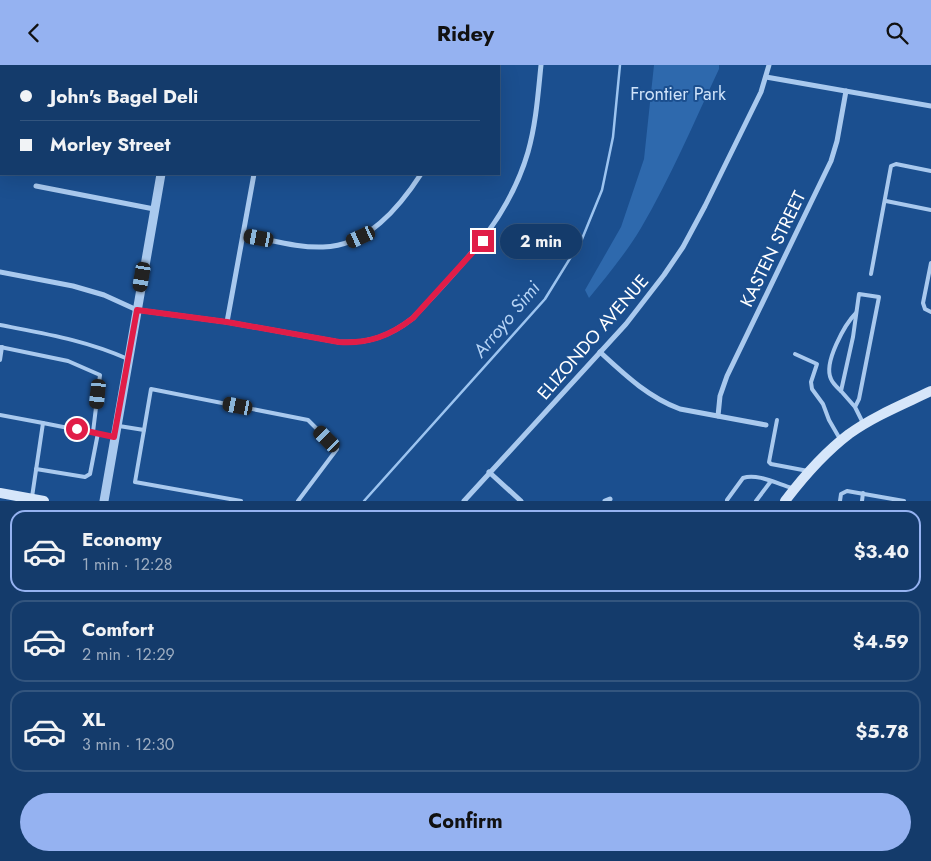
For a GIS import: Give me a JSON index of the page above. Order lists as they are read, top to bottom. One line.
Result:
{"streets":{"street":["KASTEN STREET","ELIZONDO AVENUE"]},"water":["Arroyo Simi"],"parks":["Frontier Park"],"page":{"header":"Ridey","banner":["John's Bagel Deli","Morley Street"],"bubble":"2 min","list":[{"name":"Economy","note":"1 min · 12:28","value":"$3.40"},{"name":"Comfort","note":"2 min · 12:29","value":"$4.59"},{"name":"XL","note":"3 min · 12:30","value":"$5.78"}],"buttons":"Confirm"}}
